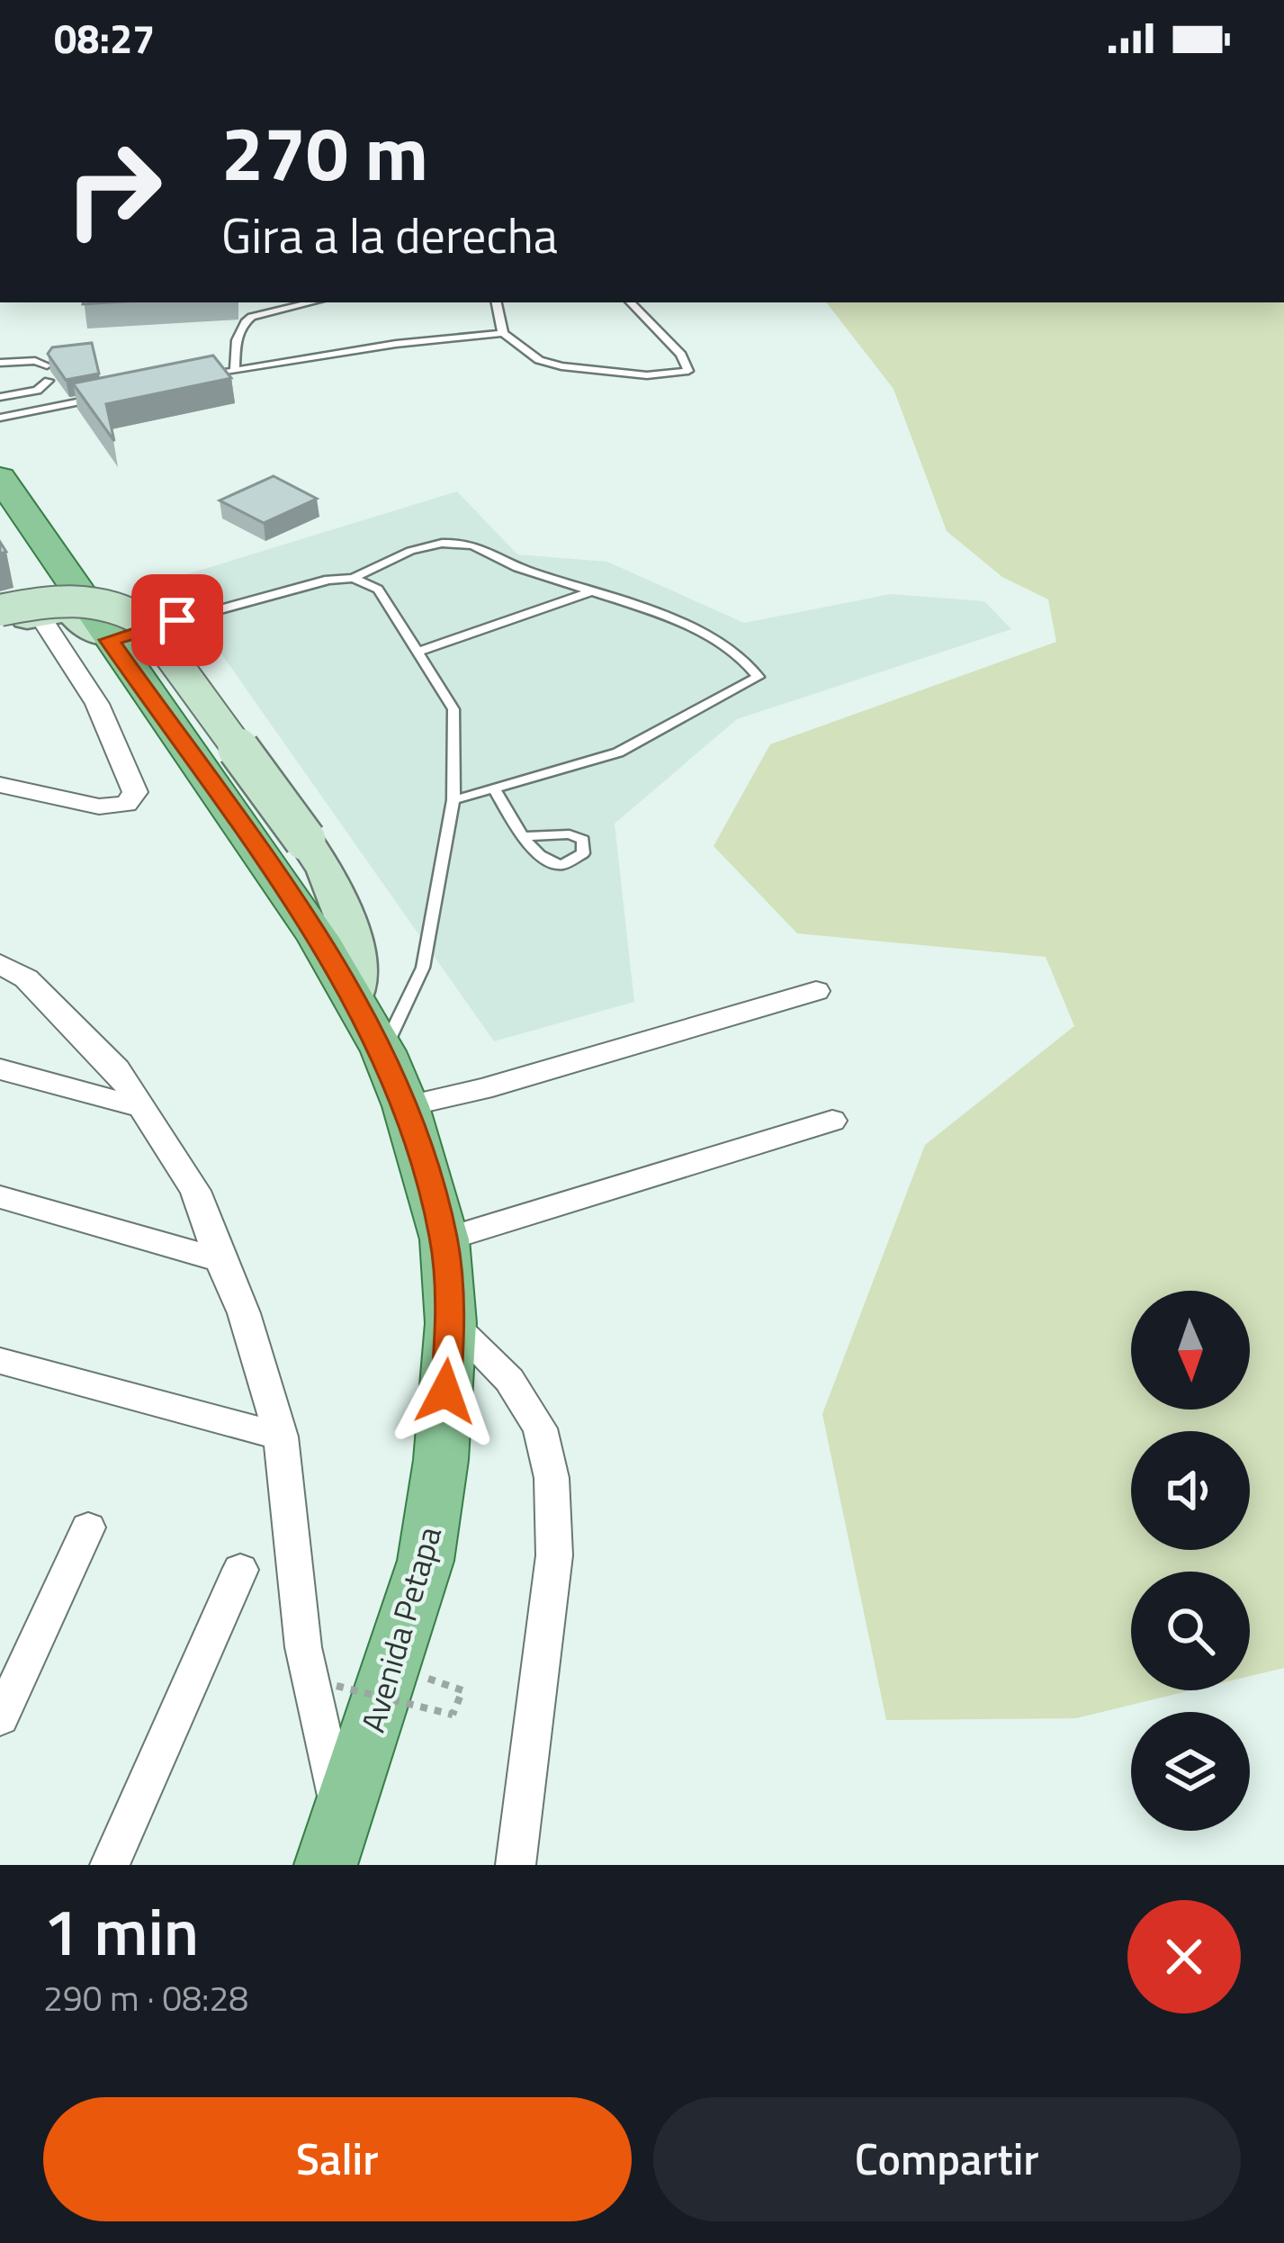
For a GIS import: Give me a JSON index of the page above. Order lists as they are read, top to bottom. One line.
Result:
{"streets":{"main road":["Avenida Petapa"]},"north":"bottom","page":{"status":"08:27","turn":["270 m","Gira a la derecha"],"heading":["1 min","290 m · 08:28"],"buttons":["Salir","Compartir"]}}
